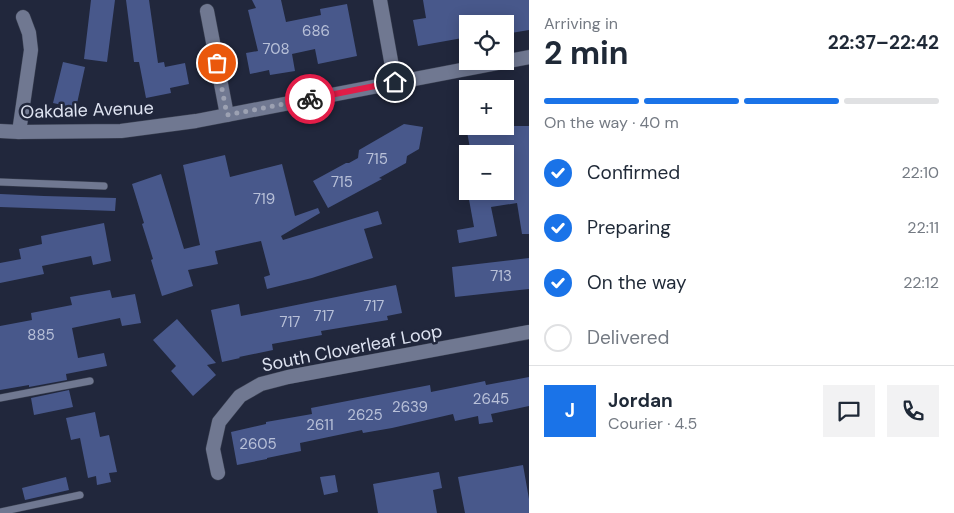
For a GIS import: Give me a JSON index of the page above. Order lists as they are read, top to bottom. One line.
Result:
{"streets":{"street":["Oakdale Avenue","South Cloverleaf Loop"]},"house_numbers":["686","708","715","715","719","713","717","717","717","885","2645","2639","2625","2611","2605"],"page":{"heading":["2 min","Arriving in","22:37–22:42"],"panel":["Jordan","Courier · 4.5"],"map_buttons":["+","−"],"bar":"On the way · 40 m","list":[["Confirmed","22:10"],["Preparing","22:11"],["On the way","22:12"],"Delivered"],"round":"J"}}
